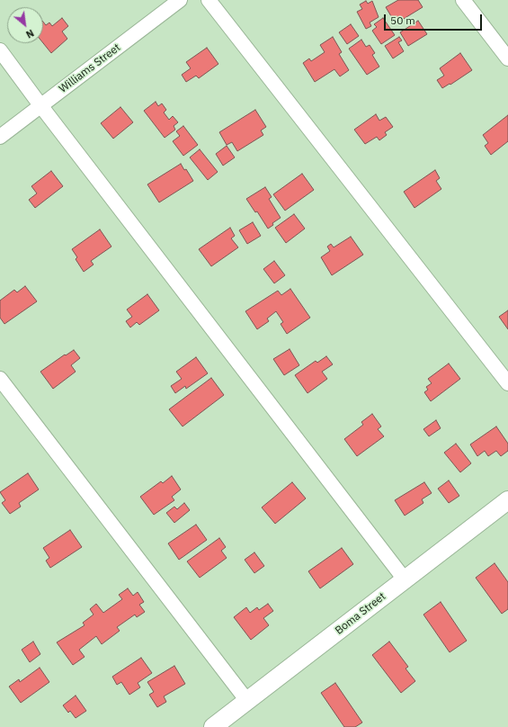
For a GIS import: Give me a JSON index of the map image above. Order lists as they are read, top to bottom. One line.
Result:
{"streets":{"street":["Williams Street","Boma Street"]},"scale_bar":"50 m","north":"bottom right"}
